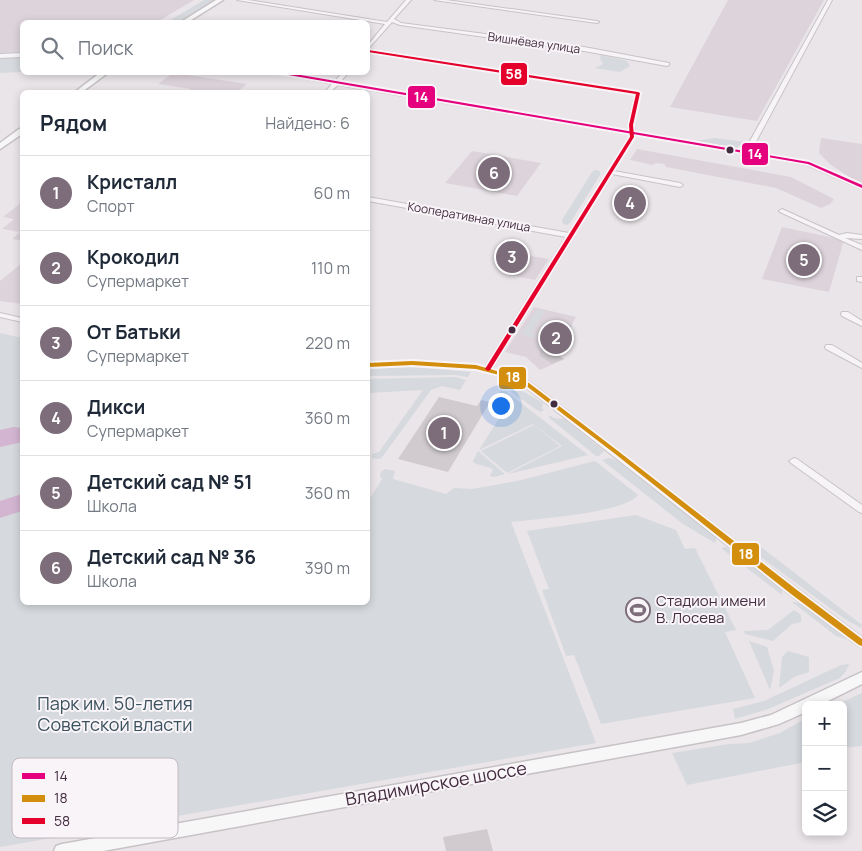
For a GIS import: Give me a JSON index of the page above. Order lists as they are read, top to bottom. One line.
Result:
{"streets":{"main road":["Владимирское шоссе"],"street":["Вишнёвая улица","Кооперативная улица"]},"parks":["Парк им. 50-летия Советской власти"],"places":{"sports":["Стадион имени В. Лосева"]},"lines":["transit line 58","transit line 14","transit line 18"],"legend":["14","18","58"],"page":{"search":"Поиск","heading":["Рядом","Найдено: 6"],"pins":["6","4","3","5","2","1"],"list":[{"mark":"1","name":"Кристалл","note":"Спорт","value":"60 m"},{"mark":"2","name":"Крокодил","note":"Супермаркет","value":"110 m"},{"mark":"3","name":"От Батьки","note":"Супермаркет","value":"220 m"},{"mark":"4","name":"Дикси","note":"Супермаркет","value":"360 m"},{"mark":"5","name":"Детский сад № 51","note":"Школа","value":"360 m"},{"mark":"6","name":"Детский сад № 36","note":"Школа","value":"390 m"}],"map_buttons":["+","−"]}}
